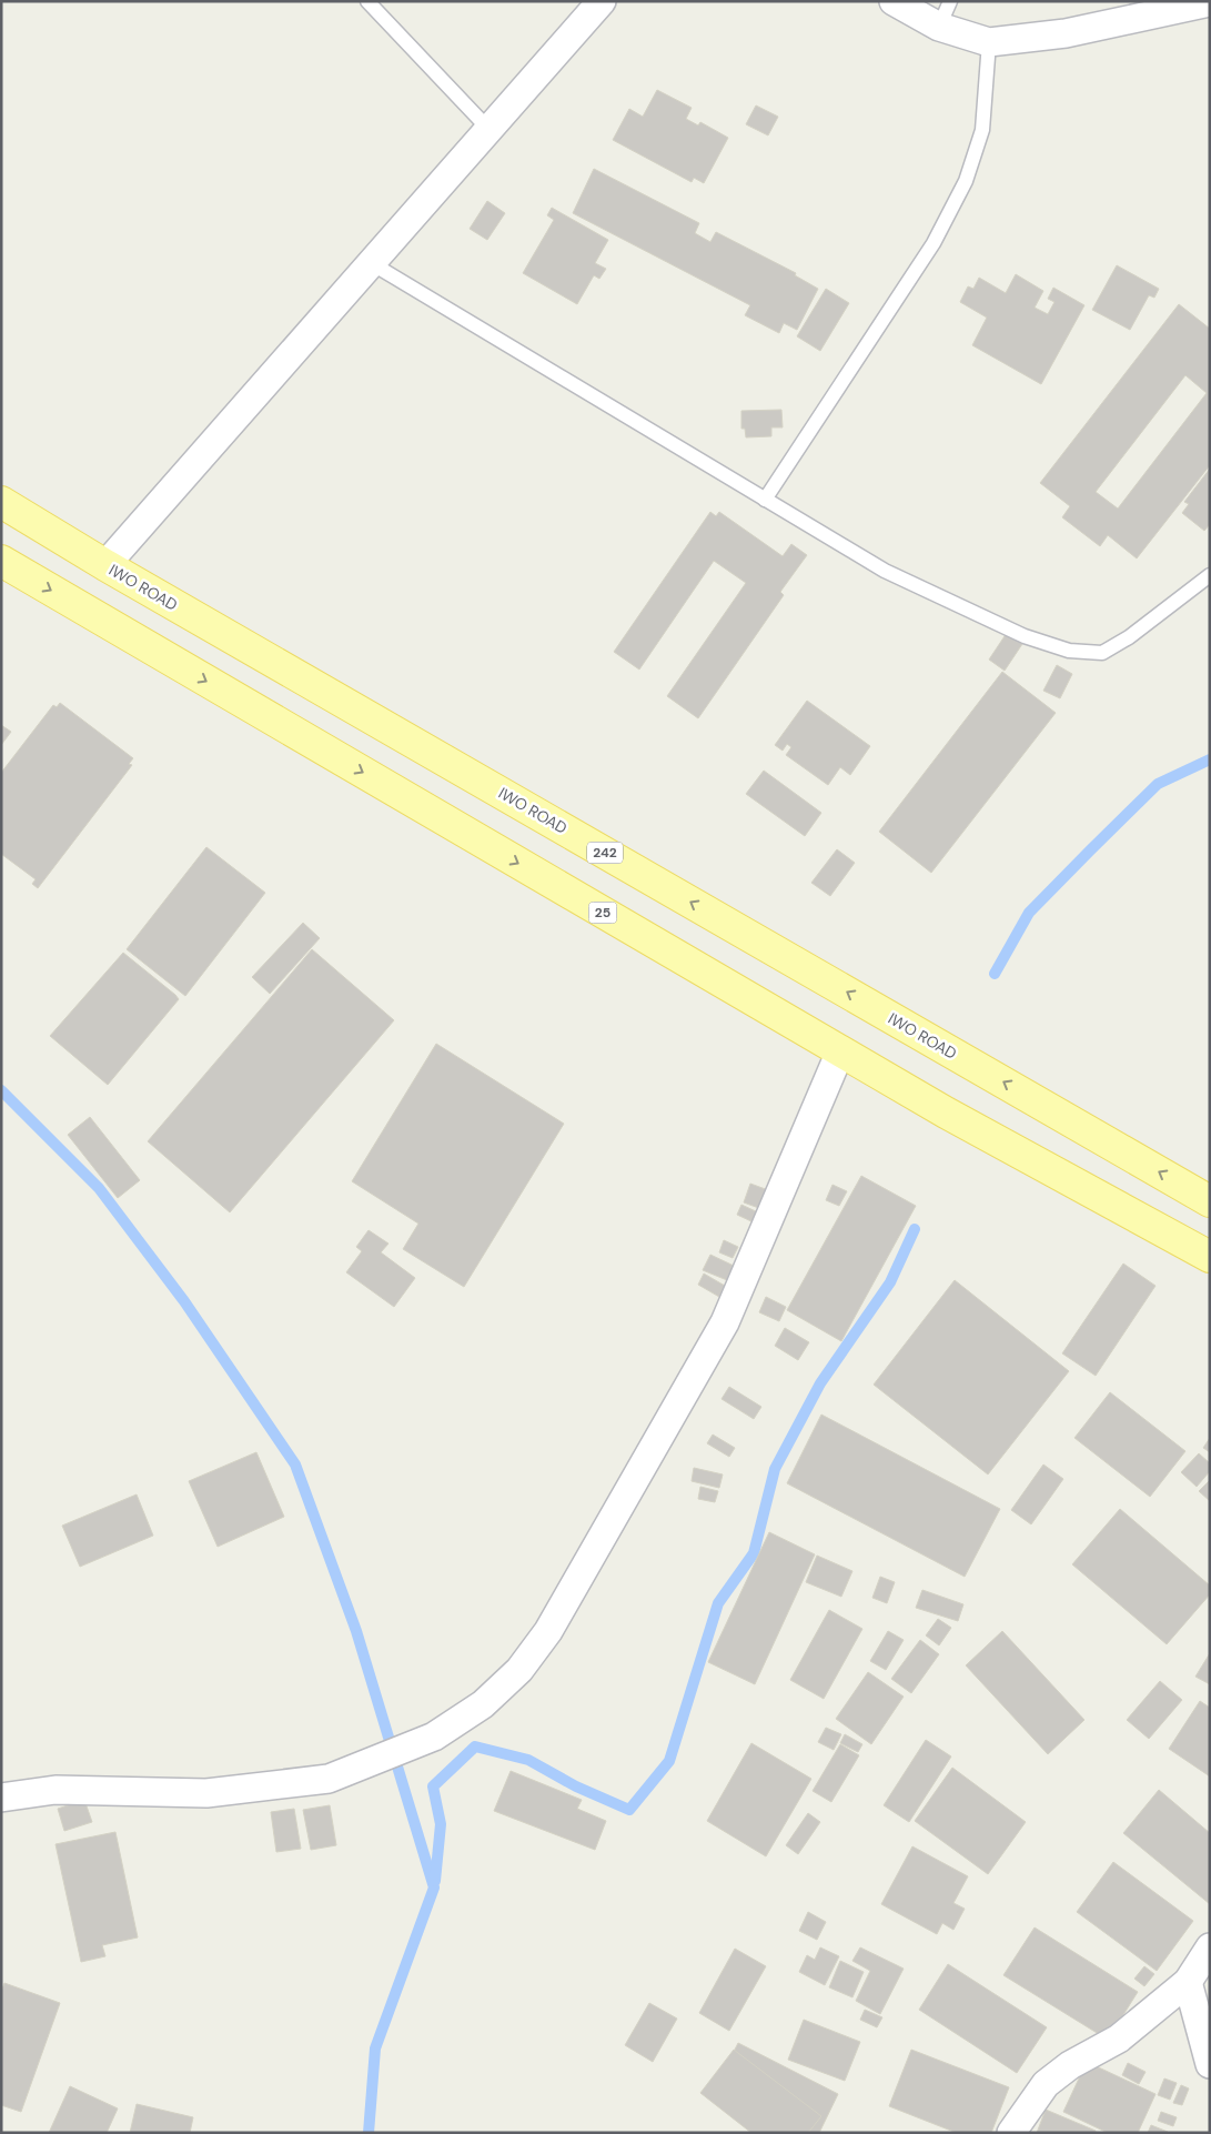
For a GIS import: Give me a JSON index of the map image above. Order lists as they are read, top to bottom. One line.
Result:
{"streets":{"main road":["IWO ROAD","242","25"]}}
